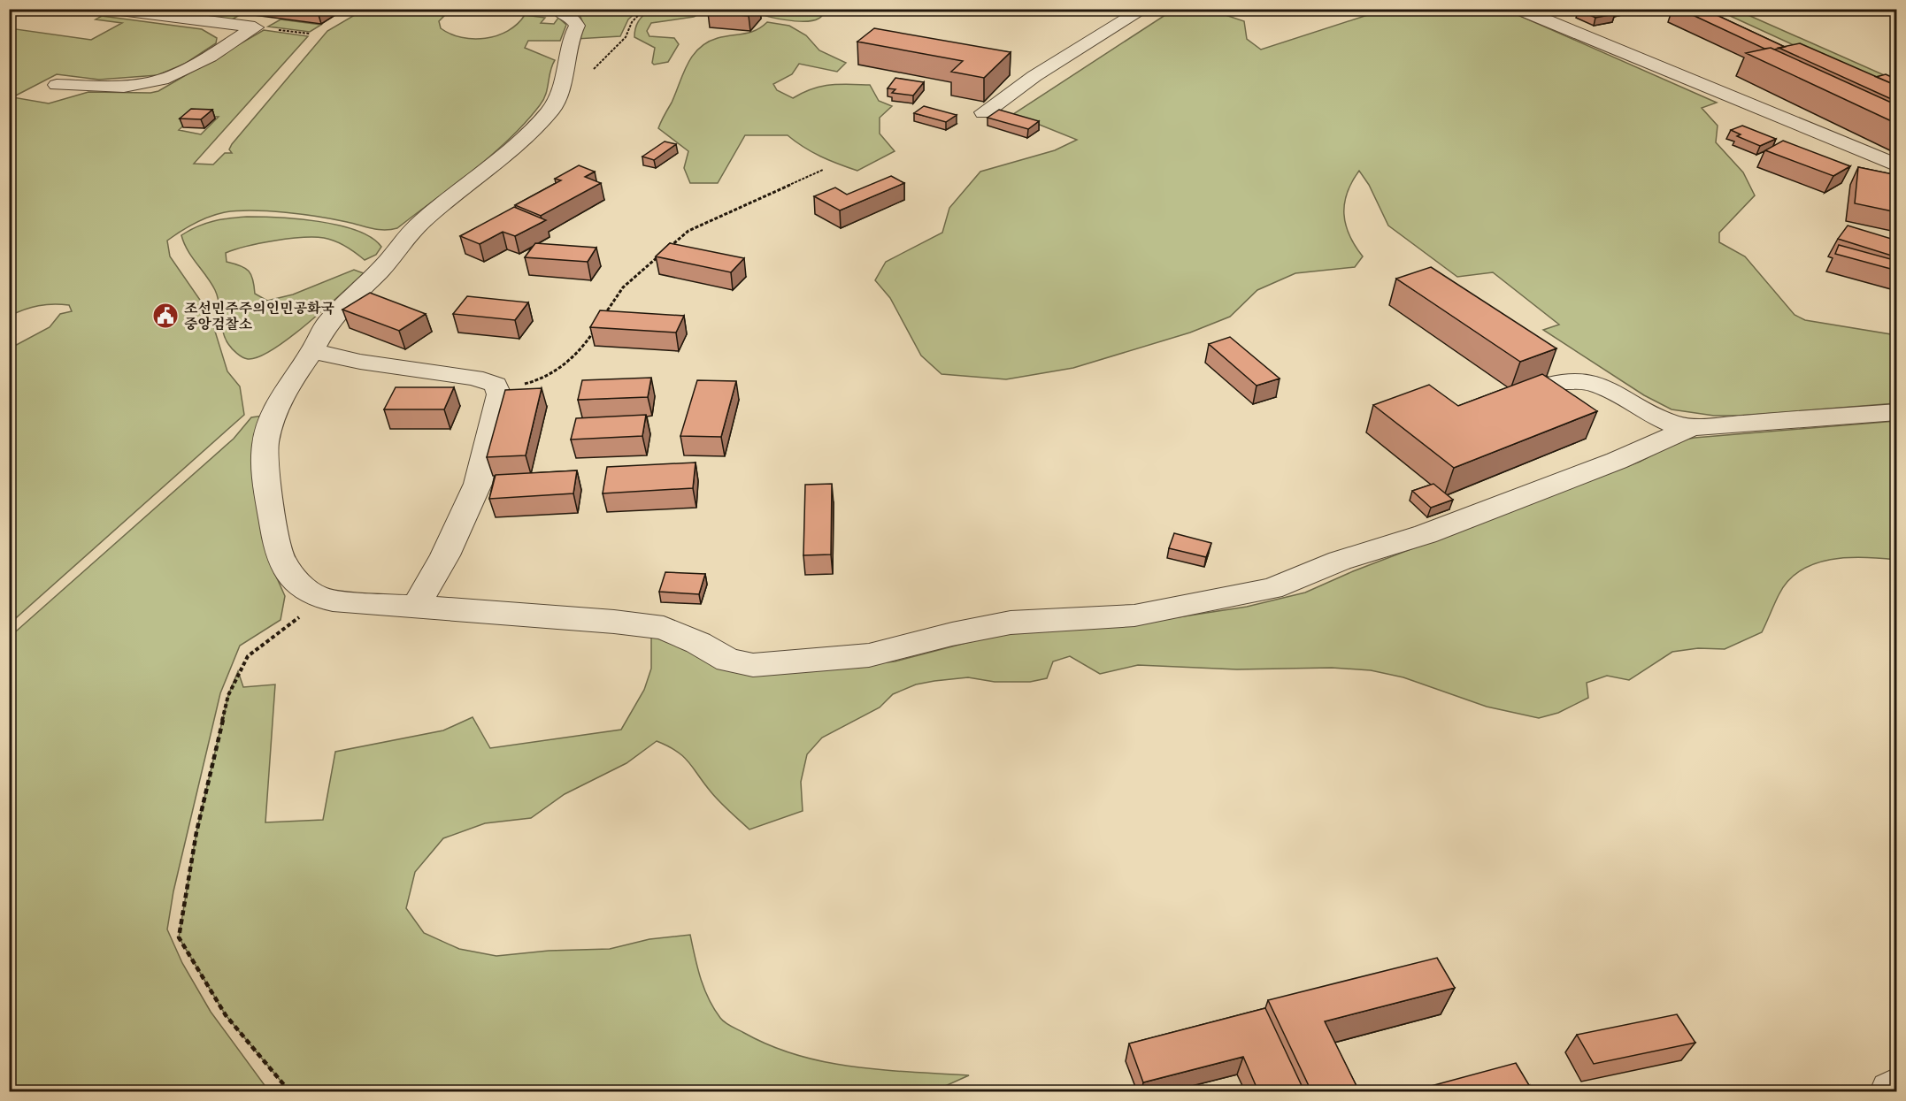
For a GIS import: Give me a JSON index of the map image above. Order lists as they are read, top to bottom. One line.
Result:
{"places":{"public building":["조선민주주의인민공화국 중앙검찰소"]}}
